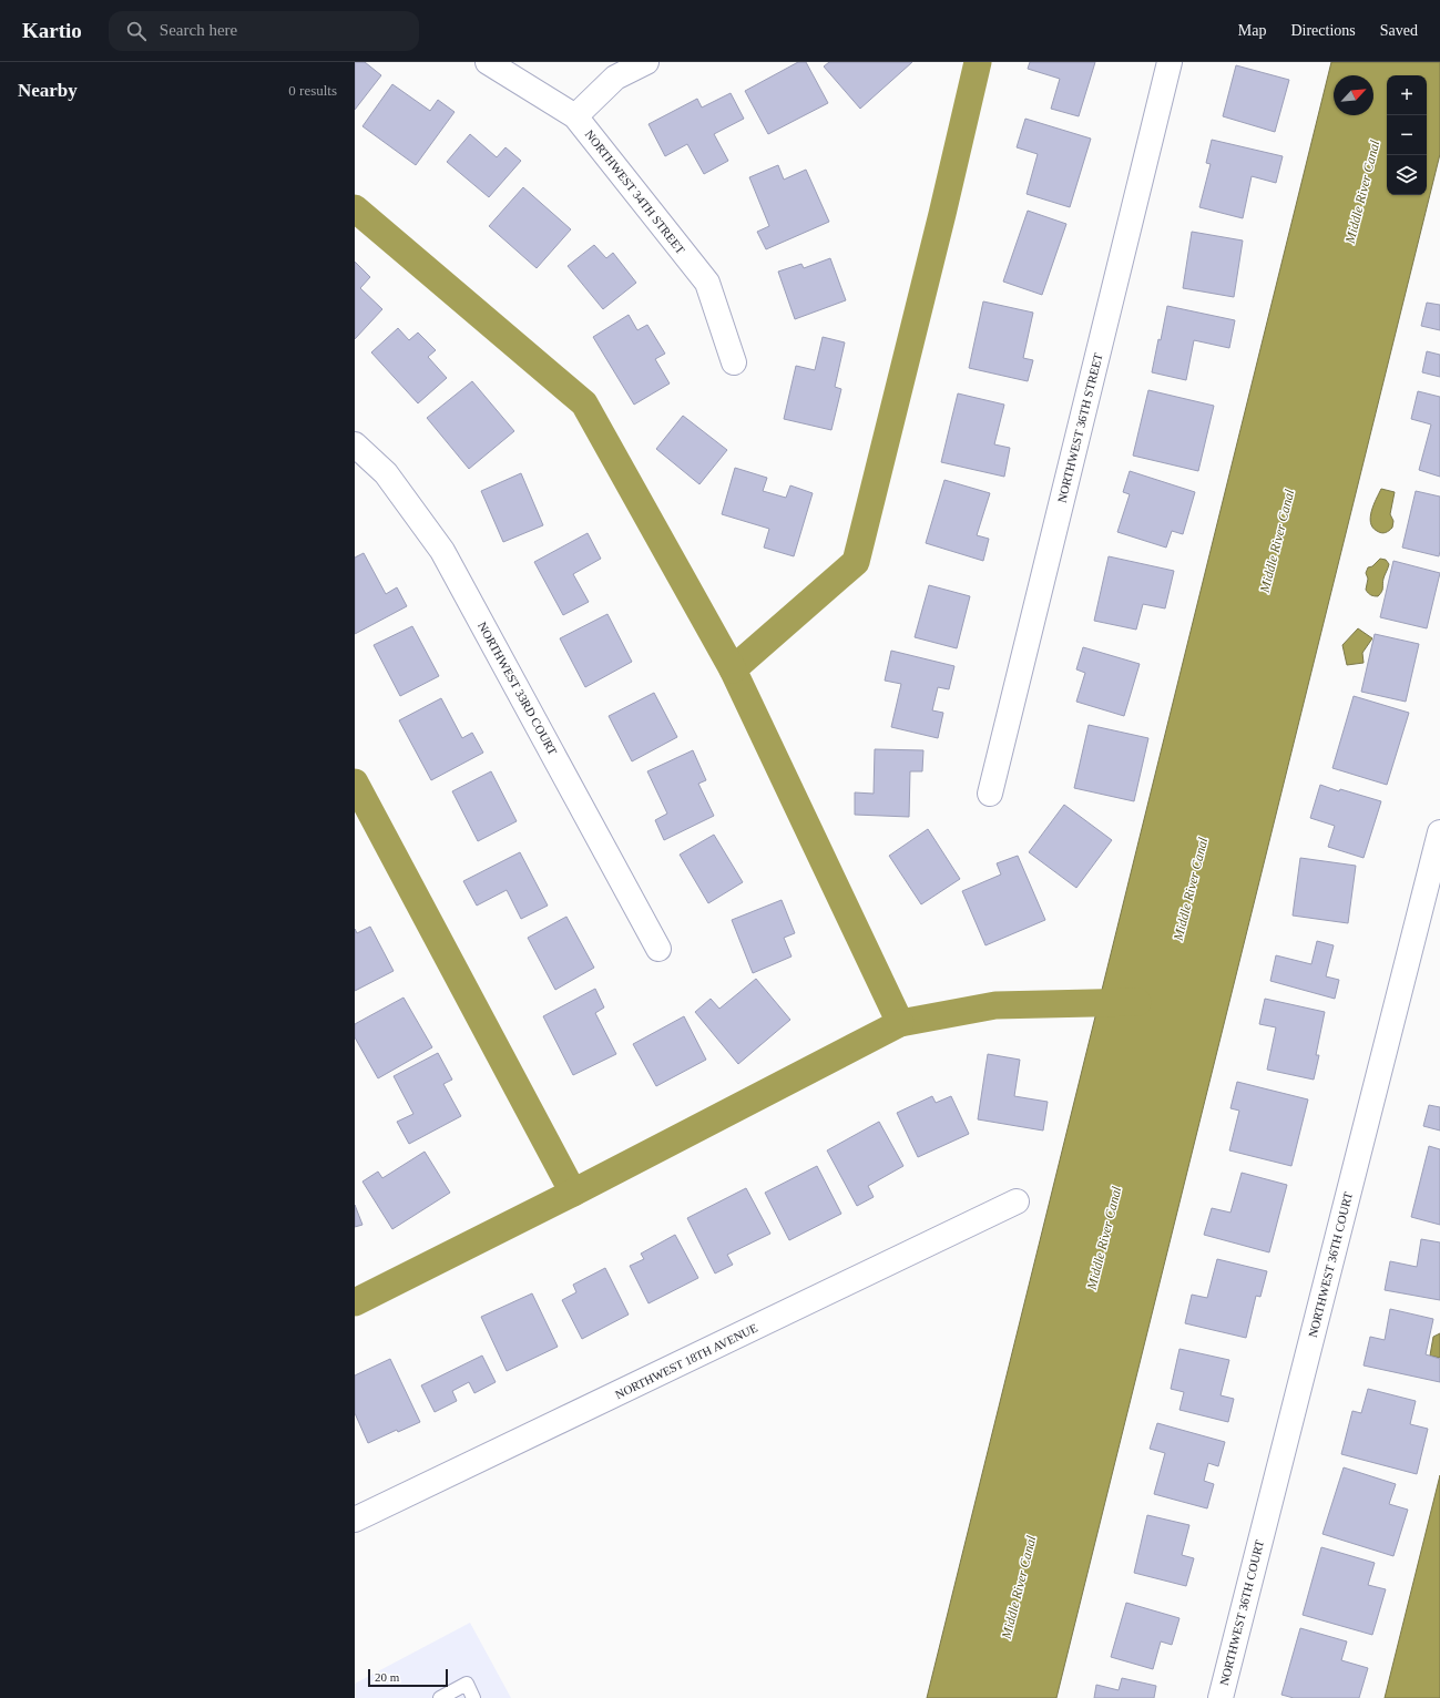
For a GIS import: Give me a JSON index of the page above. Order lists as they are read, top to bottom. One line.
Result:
{"streets":{"street":["NORTHWEST 34TH STREET","NORTHWEST 36TH STREET","NORTHWEST 33RD COURT","NORTHWEST 36TH COURT","NORTHWEST 18TH AVENUE"]},"water":["Middle River Canal"],"scale_bar":"20 m","north":"top right","page":{"header":"Kartio","search":"Search here","nav":["Map","Directions","Saved"],"heading":["Nearby","0 results"],"map_buttons":["+","−"],"scale":"20 m"}}
